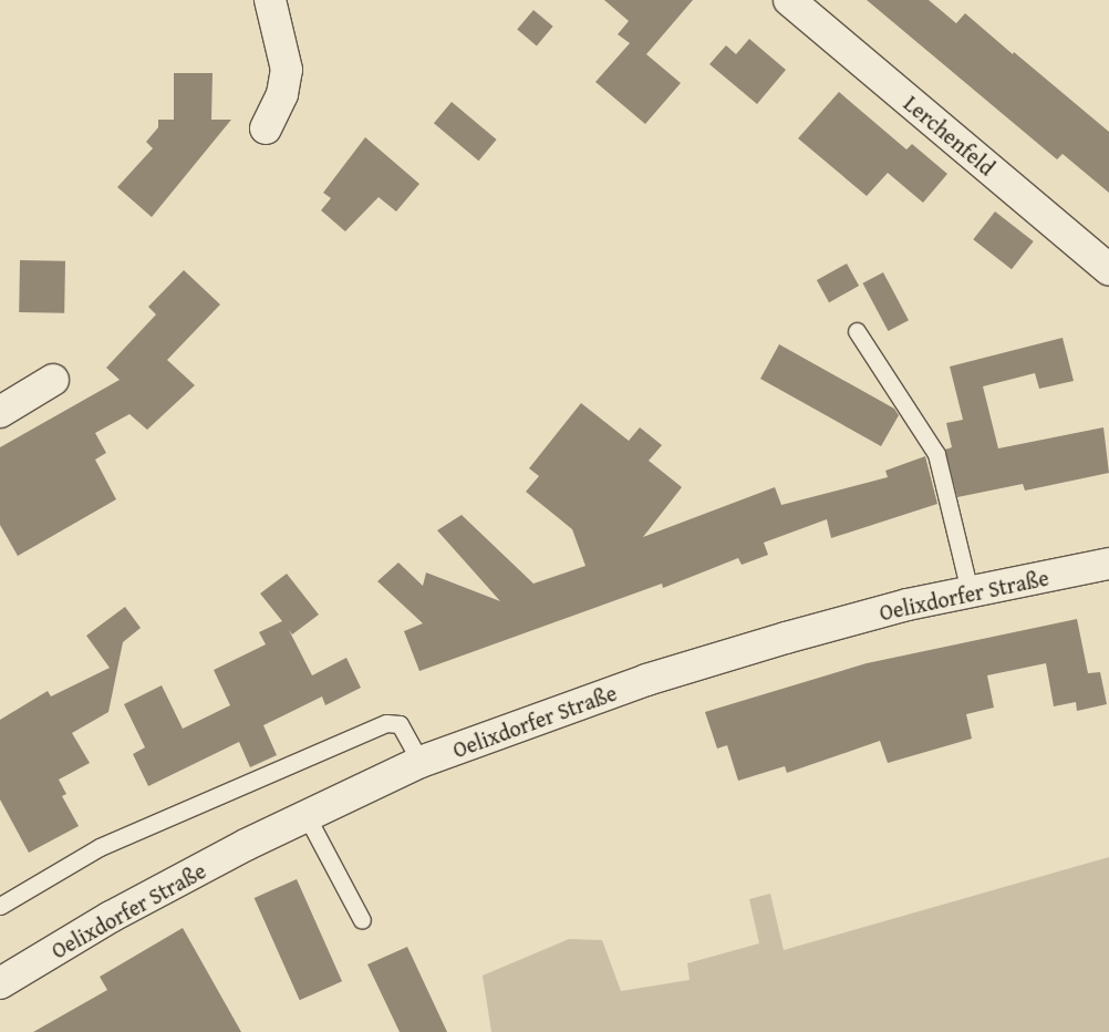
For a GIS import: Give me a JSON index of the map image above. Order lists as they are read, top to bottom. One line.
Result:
{"streets":{"street":["Lerchenfeld","Oelixdorfer Straße"]}}
